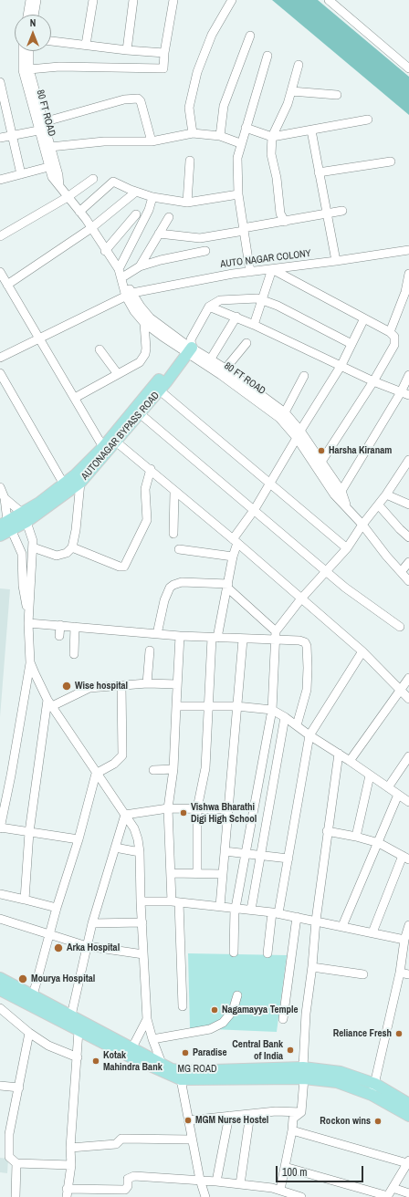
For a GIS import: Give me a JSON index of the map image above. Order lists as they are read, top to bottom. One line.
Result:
{"streets":{"main road":["AUTONAGAR BYPASS ROAD","MG ROAD"],"street":["80 FT ROAD","AUTO NAGAR COLONY"]},"crossings":[["80 FT ROAD","AUTO NAGAR COLONY"],["80 FT ROAD","AUTONAGAR BYPASS ROAD"]],"places":["Harsha Kiranam","Wise hospital","Vishwa Bharathi Digi High School","Arka Hospital","Mourya Hospital","Nagamayya Temple","Reliance Fresh","Central Bank of India","Paradise","Kotak Mahindra Bank","MGM Nurse Hostel","Rockon wins"],"scale_bar":"100 m","north":"top"}
